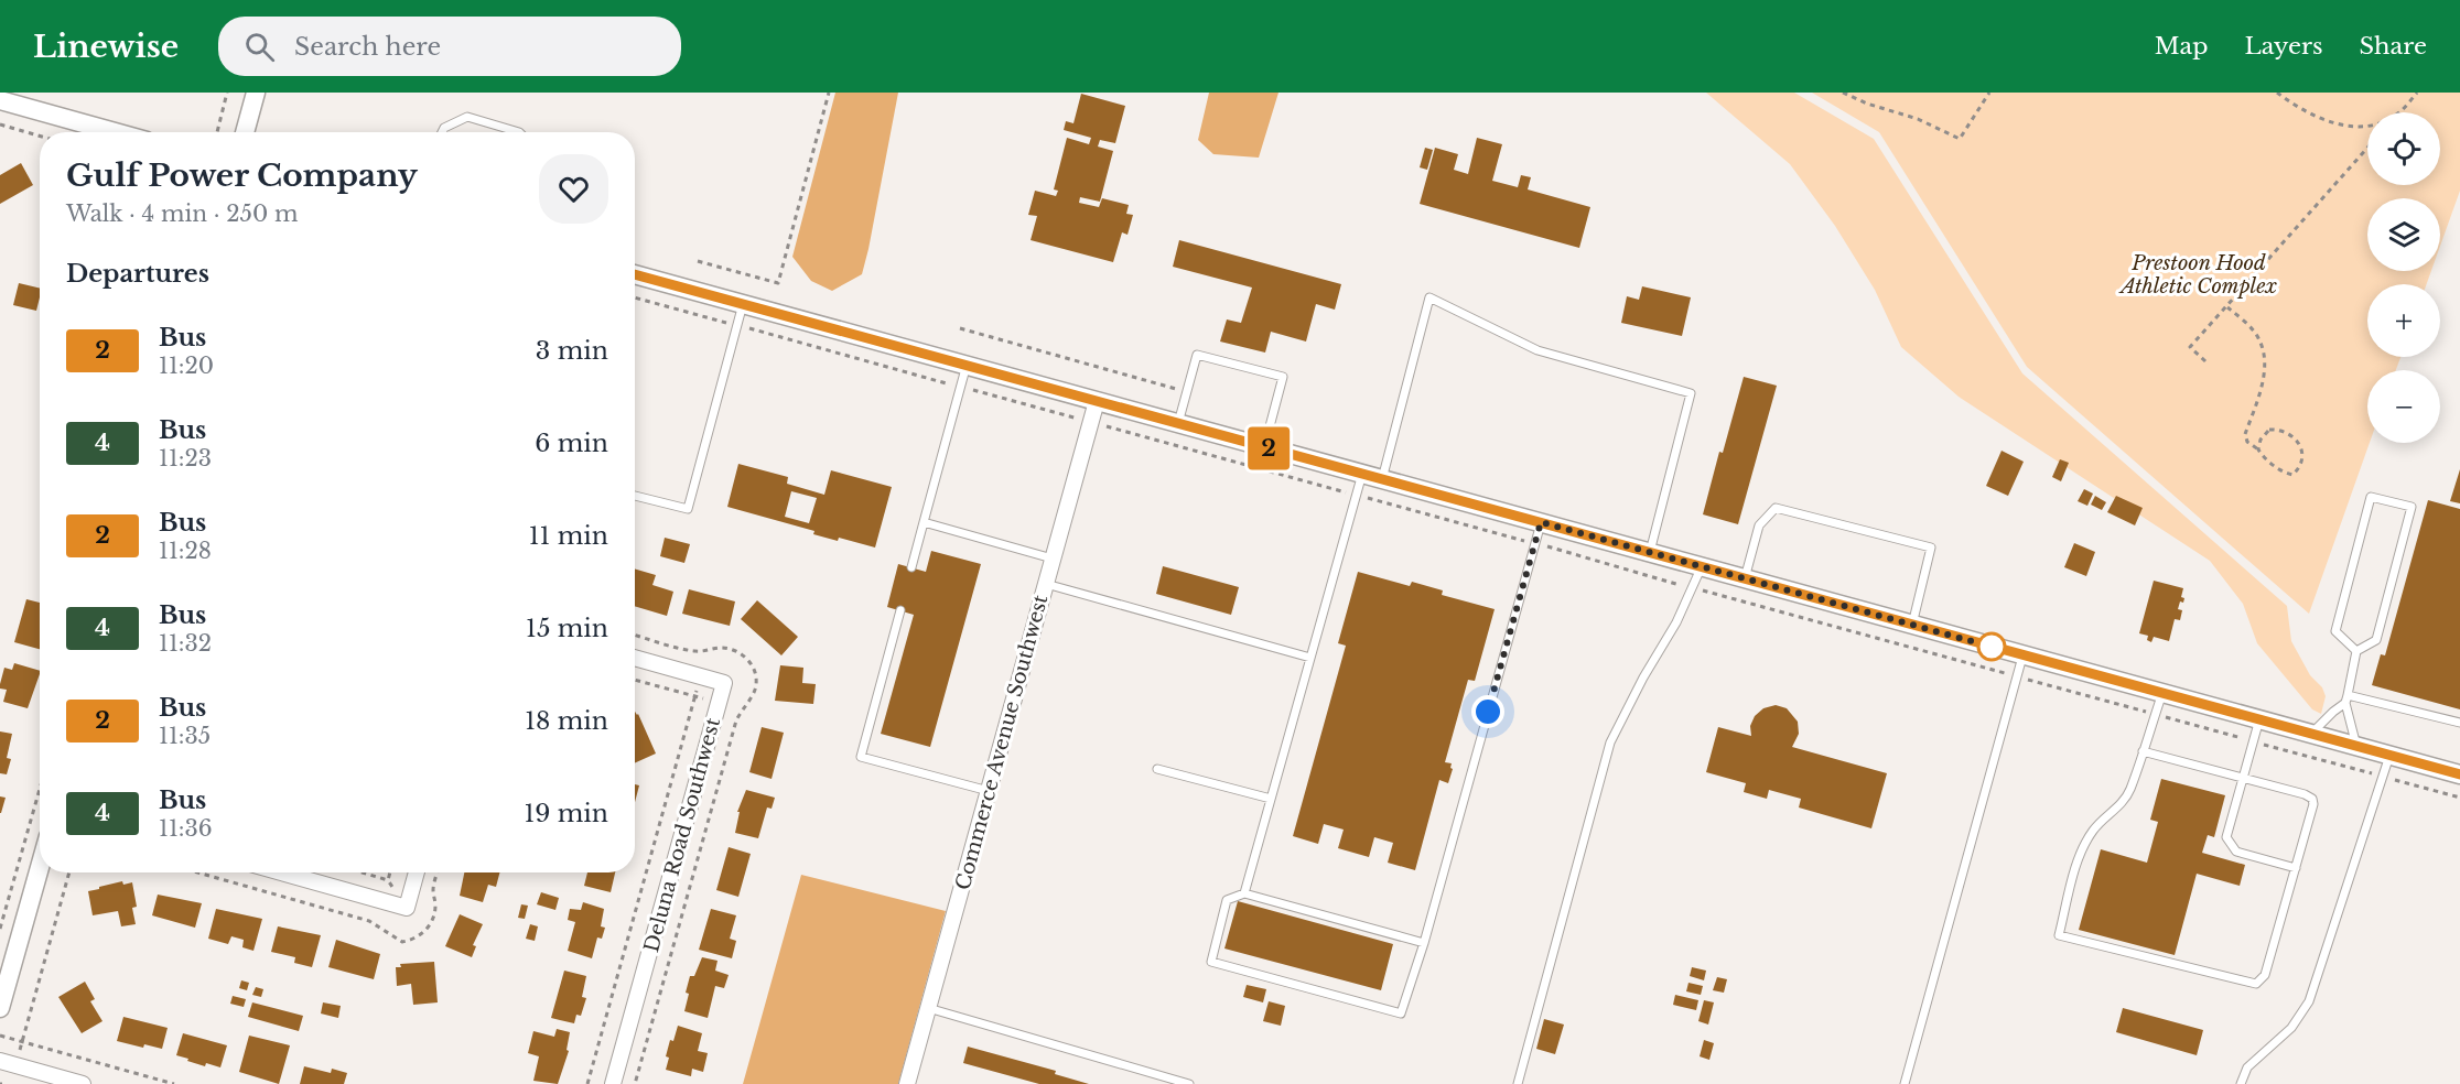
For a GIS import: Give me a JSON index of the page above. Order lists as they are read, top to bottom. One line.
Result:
{"streets":{"street":["Commerce Avenue Southwest","Deluna Road Southwest"]},"parks":["Prestoon Hood Athletic Complex"],"lines":["bus line 2"],"page":{"header":"Linewise","search":"Search here","nav":["Map","Layers","Share"],"on_map":"2","map_buttons":["+","−"],"heading":[["Gulf Power Company","Walk · 4 min · 250 m"],"Departures"],"list":[{"mark":"2","name":"Bus","note":"11:20","value":"3 min"},{"mark":"4","name":"Bus","note":"11:23","value":"6 min"},{"mark":"2","name":"Bus","note":"11:28","value":"11 min"},{"mark":"4","name":"Bus","note":"11:32","value":"15 min"},{"mark":"2","name":"Bus","note":"11:35","value":"18 min"},{"mark":"4","name":"Bus","note":"11:36","value":"19 min"}]}}
